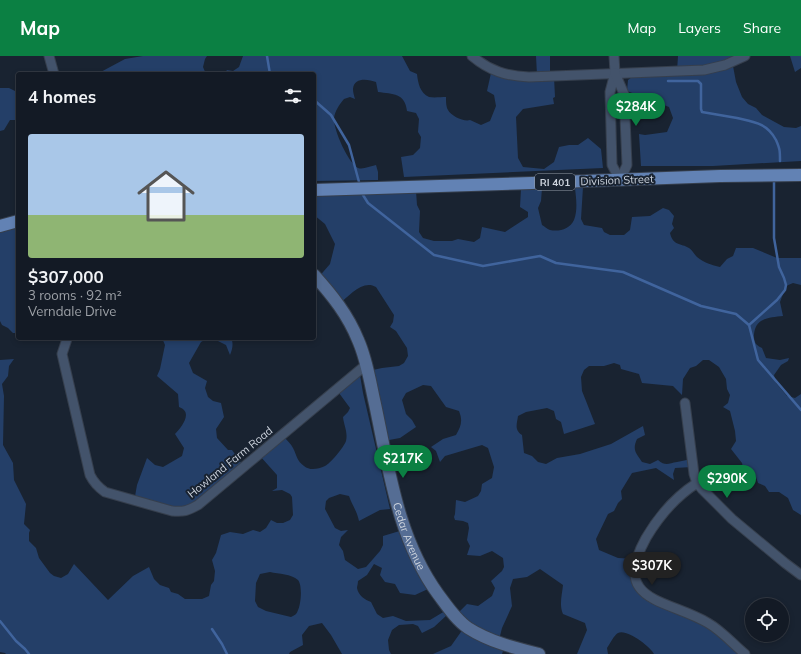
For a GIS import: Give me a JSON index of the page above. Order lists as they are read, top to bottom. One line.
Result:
{"streets":{"main road":["Division Street","RI 401"],"street":["Howland Farm Road","Cedar Avenue"]},"crossings":[["Howland Farm Road","Cedar Avenue"]],"page":{"header":"Map","nav":["Map","Layers","Share"],"heading":"4 homes","price":["$284K","$217K","$290K","$307K"],"list":[{"name":"$307,000","note":"3 rooms · 92 m² · Verndale Drive"}]}}
